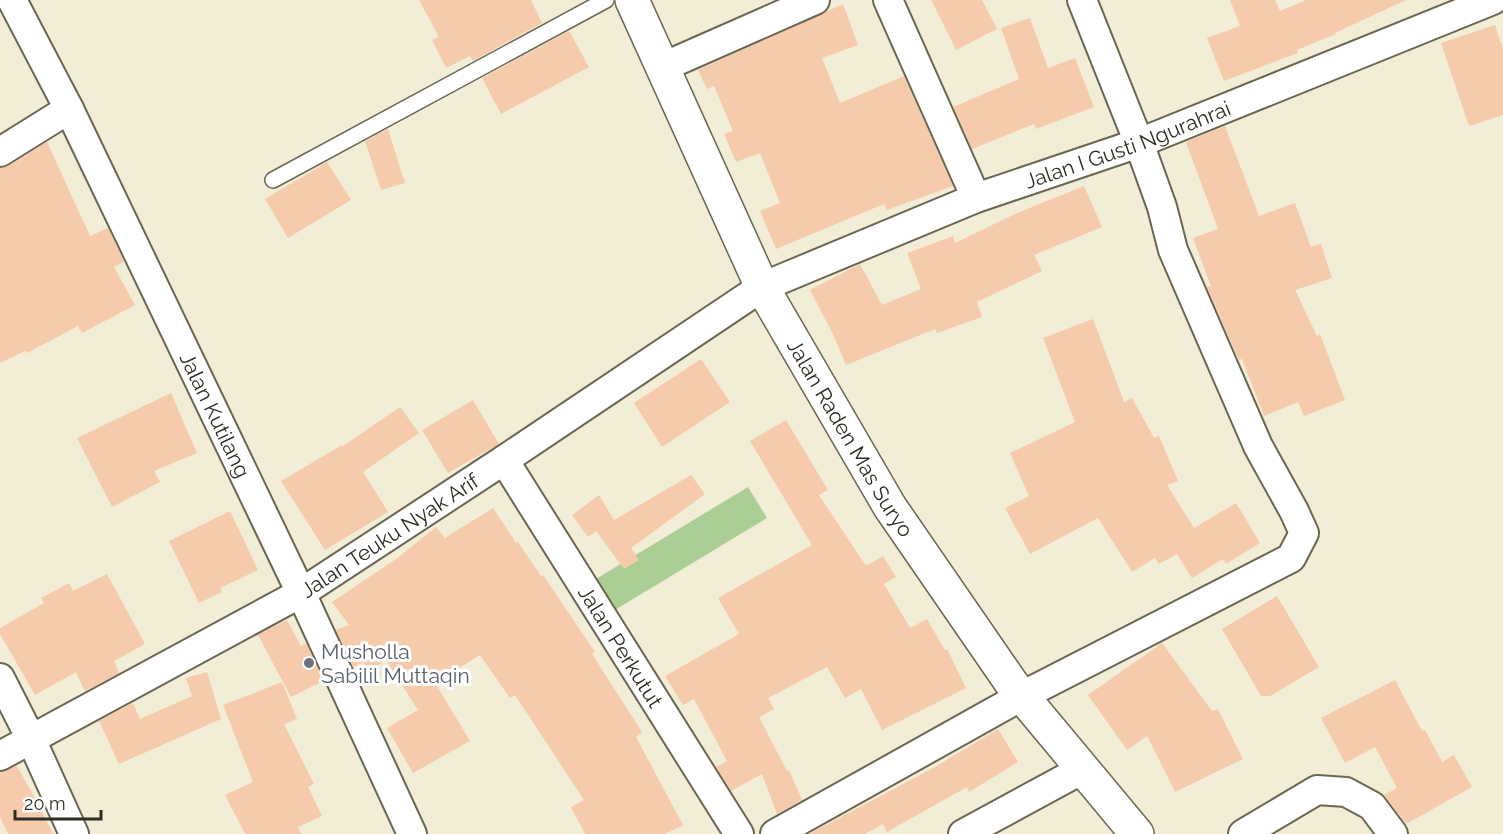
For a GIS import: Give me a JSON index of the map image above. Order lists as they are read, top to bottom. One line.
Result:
{"streets":{"street":["Jalan I Gusti Ngurahrai","Jalan Kutilang","Jalan Raden Mas Suryo","Jalan Teuku Nyak Arif","Jalan Perkutut"]},"crossings":[["Jalan I Gusti Ngurahrai","Jalan Raden Mas Suryo"],["Jalan I Gusti Ngurahrai","Jalan Teuku Nyak Arif"],["Jalan Kutilang","Jalan Teuku Nyak Arif"],["Jalan Raden Mas Suryo","Jalan Teuku Nyak Arif"],["Jalan Teuku Nyak Arif","Jalan Perkutut"]],"places":["Musholla Sabilil Muttaqin"],"scale_bar":"20 m"}
